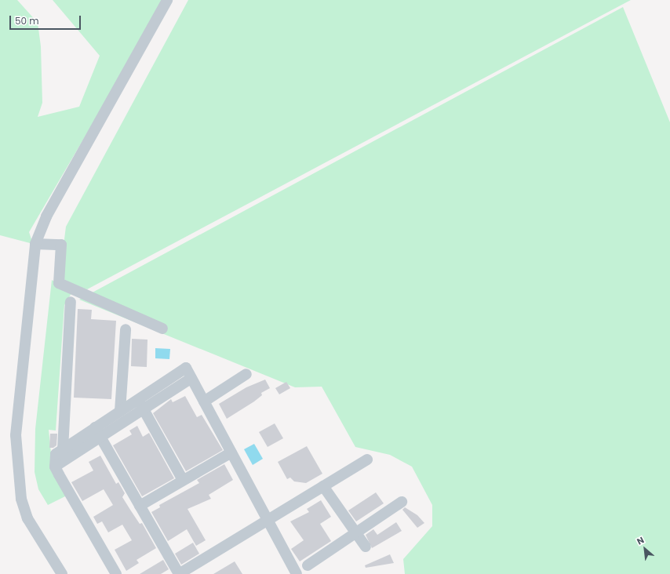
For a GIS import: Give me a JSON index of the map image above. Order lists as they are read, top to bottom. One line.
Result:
{"scale_bar":"50 m","north":"top left"}
